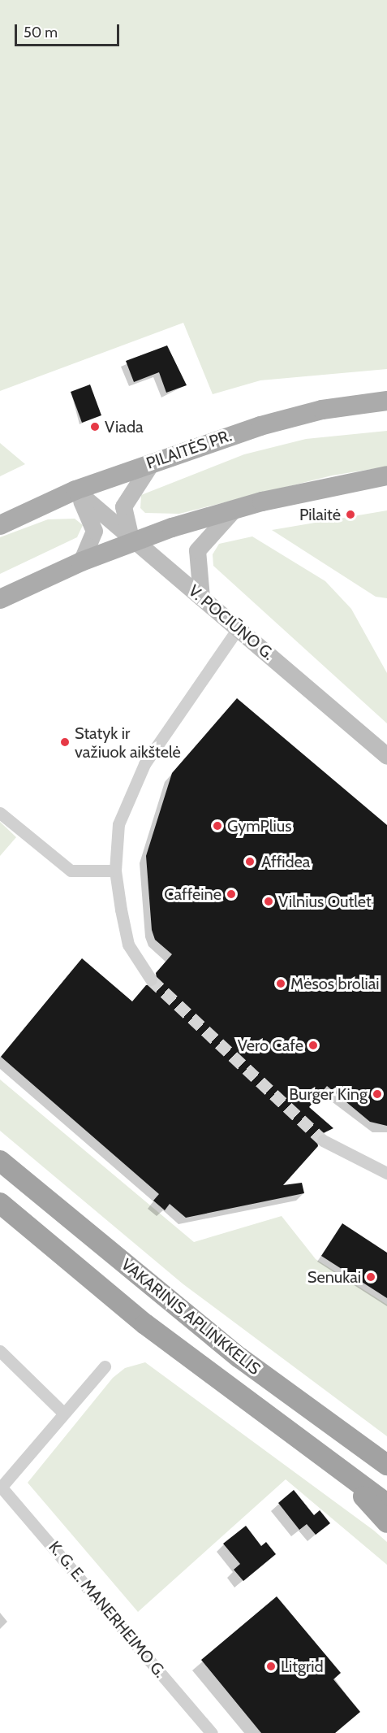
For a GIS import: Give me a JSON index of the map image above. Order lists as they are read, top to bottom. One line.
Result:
{"streets":{"highway":["VAKARINIS APLINKKELIS"],"main road":["PILAITĖS PR.","V. POCIŪNO G."],"street":["K. G. E. MANERHEIMO G."]},"crossings":[["PILAITĖS PR.","V. POCIŪNO G."]],"places":["Viada","Pilaitė","Statyk ir važiuok aikštelė","GymPlius","Affidea","Caffeine","Vilnius Outlet","Mėsos broliai","Vero Cafe","Burger King","Senukai","Litgrid"],"scale_bar":"50 m"}
